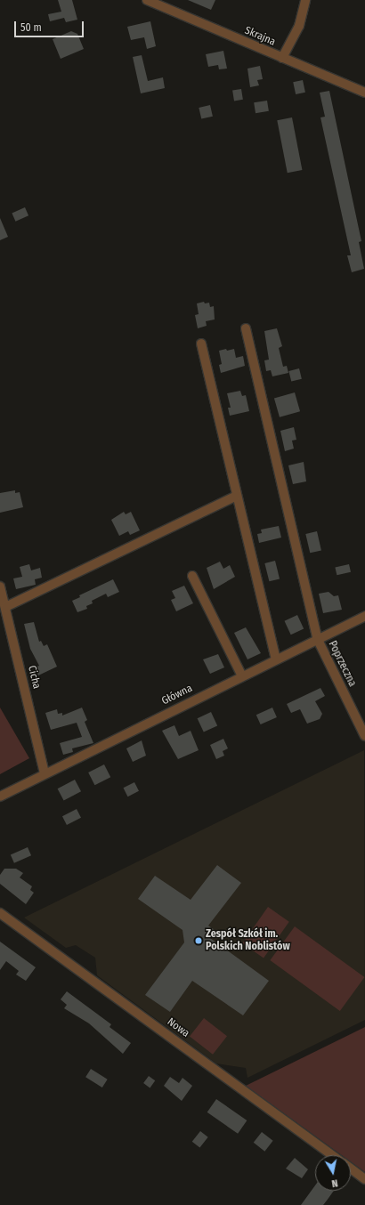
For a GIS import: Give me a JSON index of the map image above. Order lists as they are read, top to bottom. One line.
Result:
{"streets":{"street":["Skrajna","Poprzeczna","Cicha","Główna","Nowa"]},"crossings":[["Poprzeczna","Główna"],["Cicha","Główna"]],"places":["Zespół Szkół im. Polskich Noblistów"],"scale_bar":"50 m","north":"bottom"}
